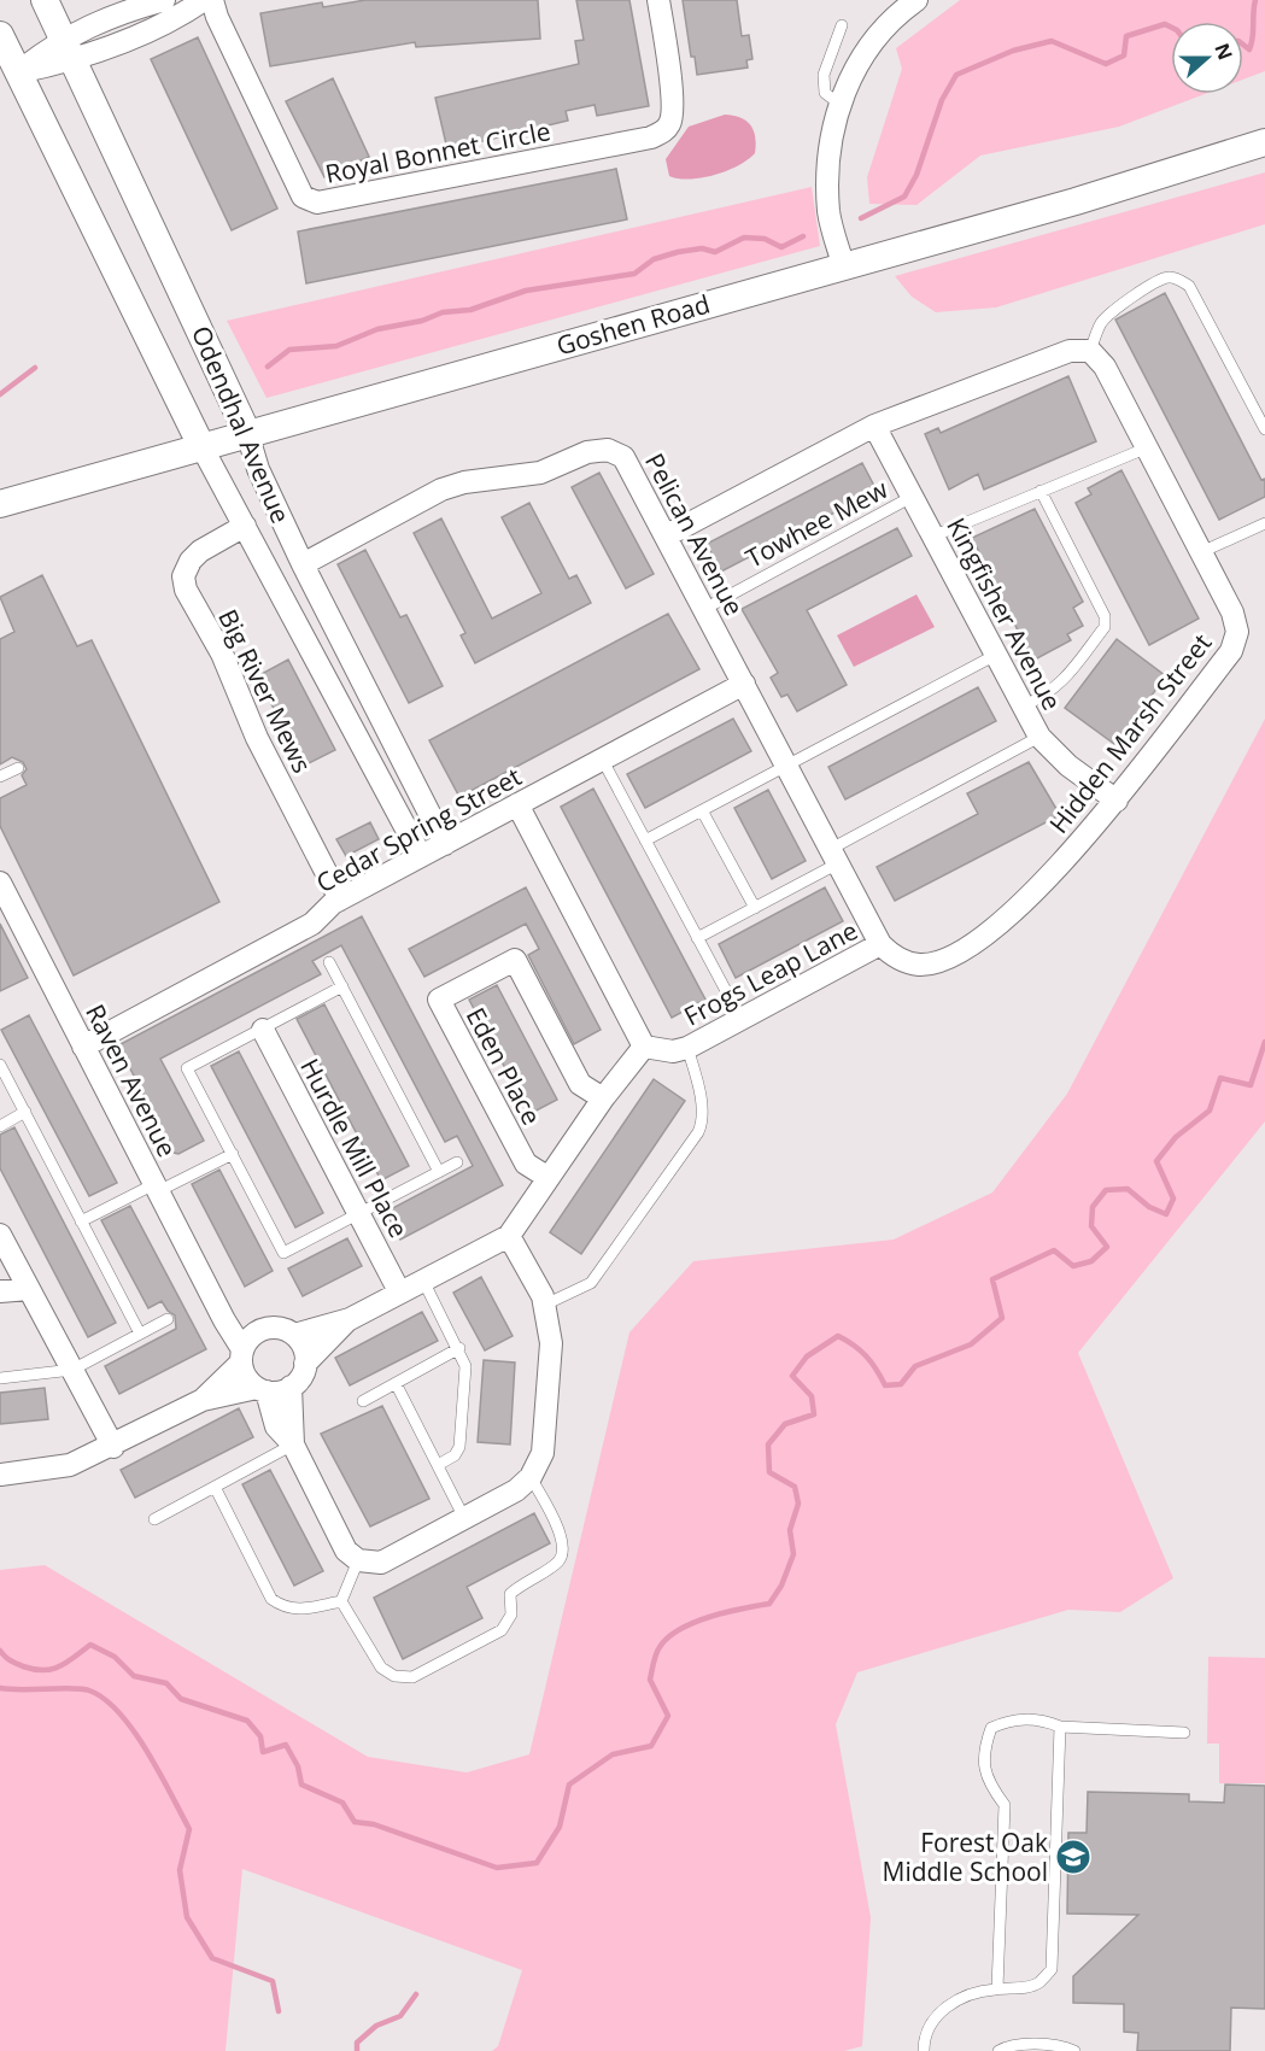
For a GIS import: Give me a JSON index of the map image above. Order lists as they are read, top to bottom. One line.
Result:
{"streets":{"street":["Royal Bonnet Circle","Goshen Road","Odendhal Avenue","Pelican Avenue","Kingfisher Avenue","Big River Mews","Hidden Marsh Street","Cedar Spring Street","Frogs Leap Lane","Eden Place","Raven Avenue","Hurdle Mill Place"],"lane":["Towhee Mew"]},"crossings":[["Goshen Road","Odendhal Avenue"],["Odendhal Avenue","Pelican Avenue"],["Odendhal Avenue","Big River Mews"],["Odendhal Avenue","Cedar Spring Street"],["Towhee Mew","Pelican Avenue"],["Towhee Mew","Kingfisher Avenue"],["Pelican Avenue","Hidden Marsh Street"],["Pelican Avenue","Cedar Spring Street"],["Pelican Avenue","Frogs Leap Lane"],["Kingfisher Avenue","Hidden Marsh Street"],["Big River Mews","Cedar Spring Street"],["Hidden Marsh Street","Frogs Leap Lane"],["Cedar Spring Street","Raven Avenue"]],"places":{"school or university":["Forest Oak Middle School"]},"north":"right"}
